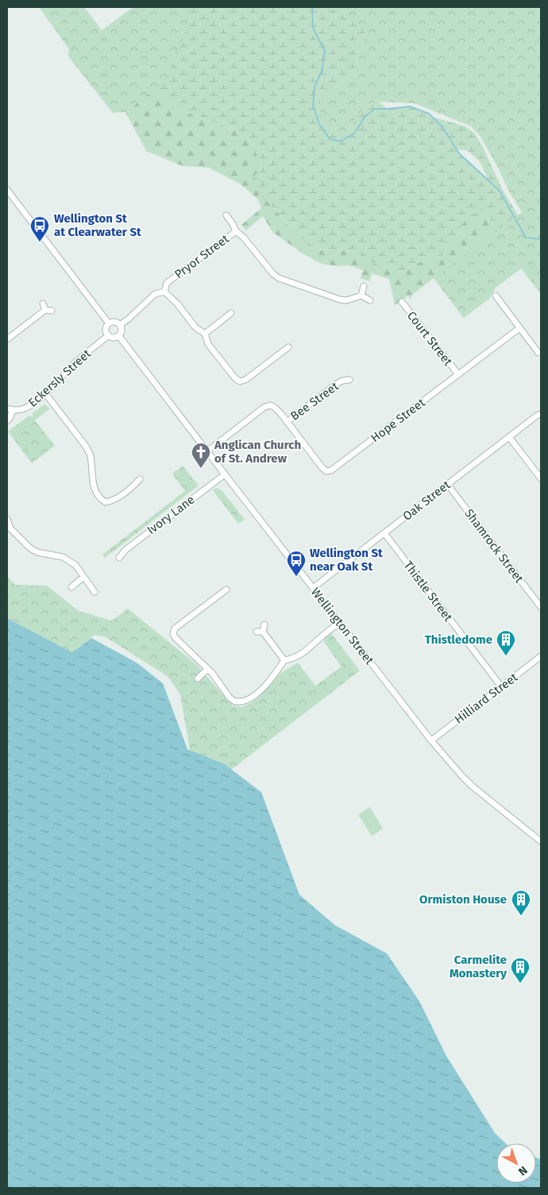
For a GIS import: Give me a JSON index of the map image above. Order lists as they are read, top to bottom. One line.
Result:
{"streets":{"street":["Pryor Street","Court Street","Eckersly Street","Bee Street","Hope Street","Oak Street","Ivory Lane","Shamrock Street","Thistle Street","Wellington Street","Hilliard Street"]},"crossings":[["Pryor Street","Eckersly Street"],["Pryor Street","Wellington Street"],["Court Street","Hope Street"],["Eckersly Street","Wellington Street"],["Bee Street","Hope Street"],["Bee Street","Wellington Street"],["Oak Street","Shamrock Street"],["Oak Street","Thistle Street"],["Oak Street","Wellington Street"],["Ivory Lane","Wellington Street"],["Thistle Street","Hilliard Street"],["Wellington Street","Hilliard Street"]],"places":{"bus stop":["Wellington St at Clearwater St","Wellington St near Oak St"],"church":["Anglican Church of St. Andrew"],"building":["Thistledome","Ormiston House","Carmelite Monastery"]},"north":"bottom right"}
